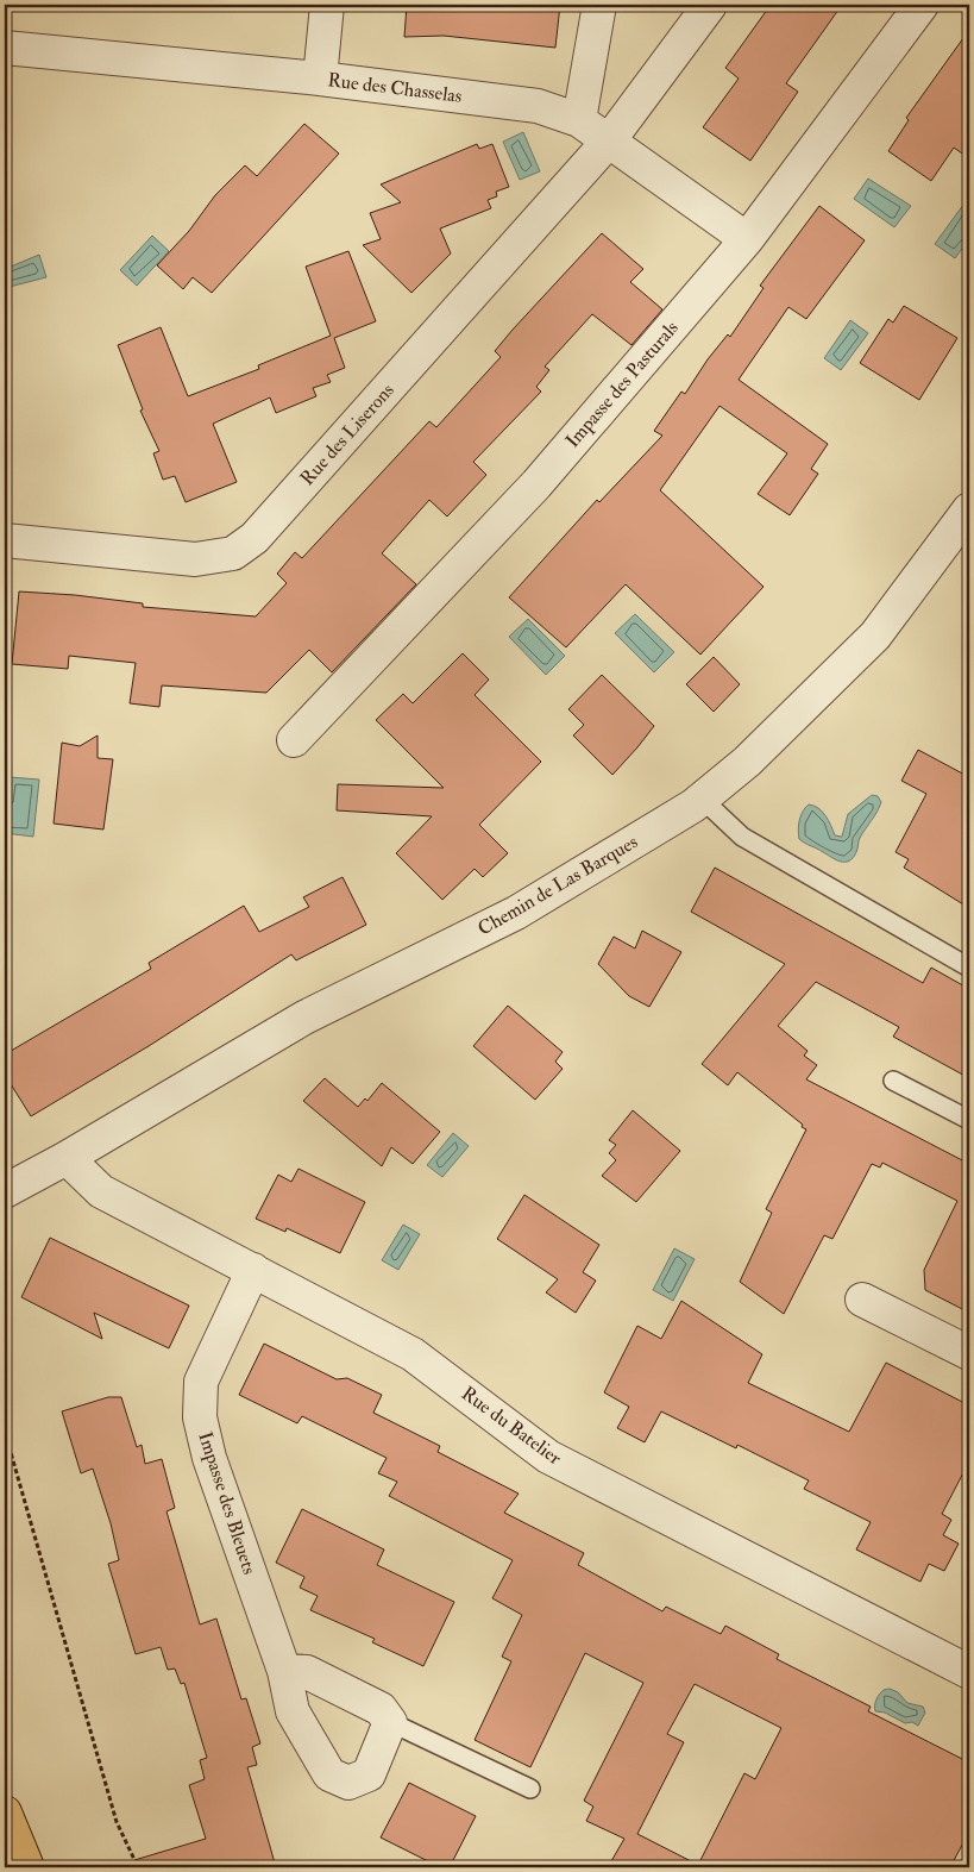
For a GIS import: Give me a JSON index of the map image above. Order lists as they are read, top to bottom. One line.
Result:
{"streets":{"street":["Rue des Chasselas","Impasse des Pasturals","Rue des Liserons","Chemin de Las Barques","Rue du Batelier","Impasse des Bleuets"]},"crossings":[["Rue des Chasselas","Impasse des Pasturals"],["Rue des Chasselas","Rue des Liserons"],["Chemin de Las Barques","Rue du Batelier"],["Rue du Batelier","Impasse des Bleuets"]]}
